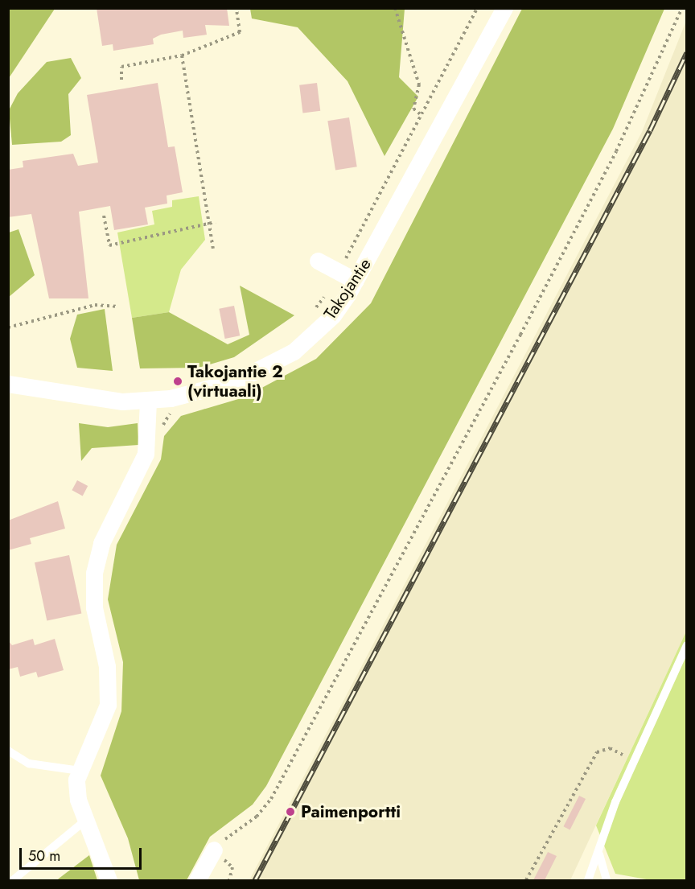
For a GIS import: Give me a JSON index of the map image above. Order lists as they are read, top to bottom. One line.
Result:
{"streets":{"street":["Takojantie"]},"places":["Takojantie 2 (virtuaali)","Paimenportti"],"scale_bar":"50 m"}
